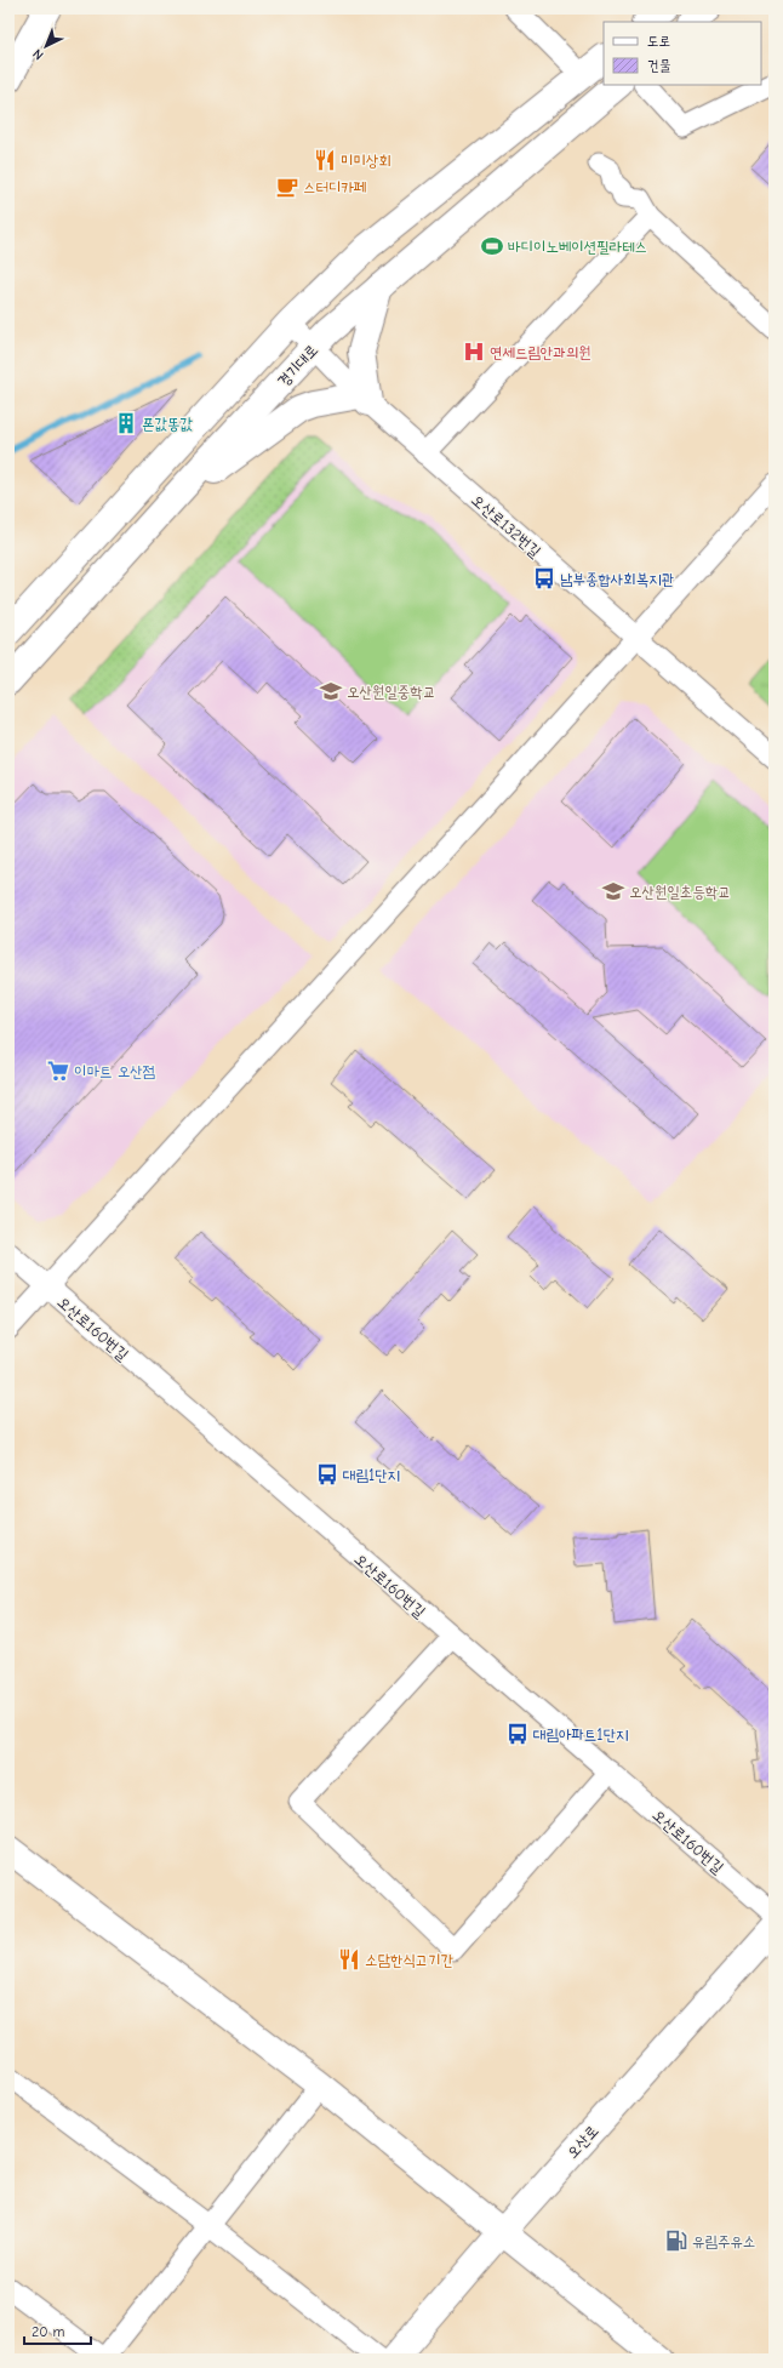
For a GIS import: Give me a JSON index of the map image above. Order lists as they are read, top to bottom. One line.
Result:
{"streets":{"main road":["경기대로","오산로"],"street":["오산로132번길","오산로160번길"]},"crossings":[["경기대로","오산로132번길"]],"places":{"restaurant":["미미상회","소담한식고기간"],"cafe":["스터디카페"],"sports":["바디이노베이션필라테스"],"hospital":["연세드림안과의원"],"building":["폰값똥값"],"bus stop":["남부종합사회복지관","대림1단지","대림아파트1단지"],"school or university":["오산원일중학교","오산원일초등학교"],"supermarket":["이마트 오산점"],"fuel station":["유림주유소"]},"legend":["도로","건물"],"scale_bar":"20 m","north":"bottom left"}
